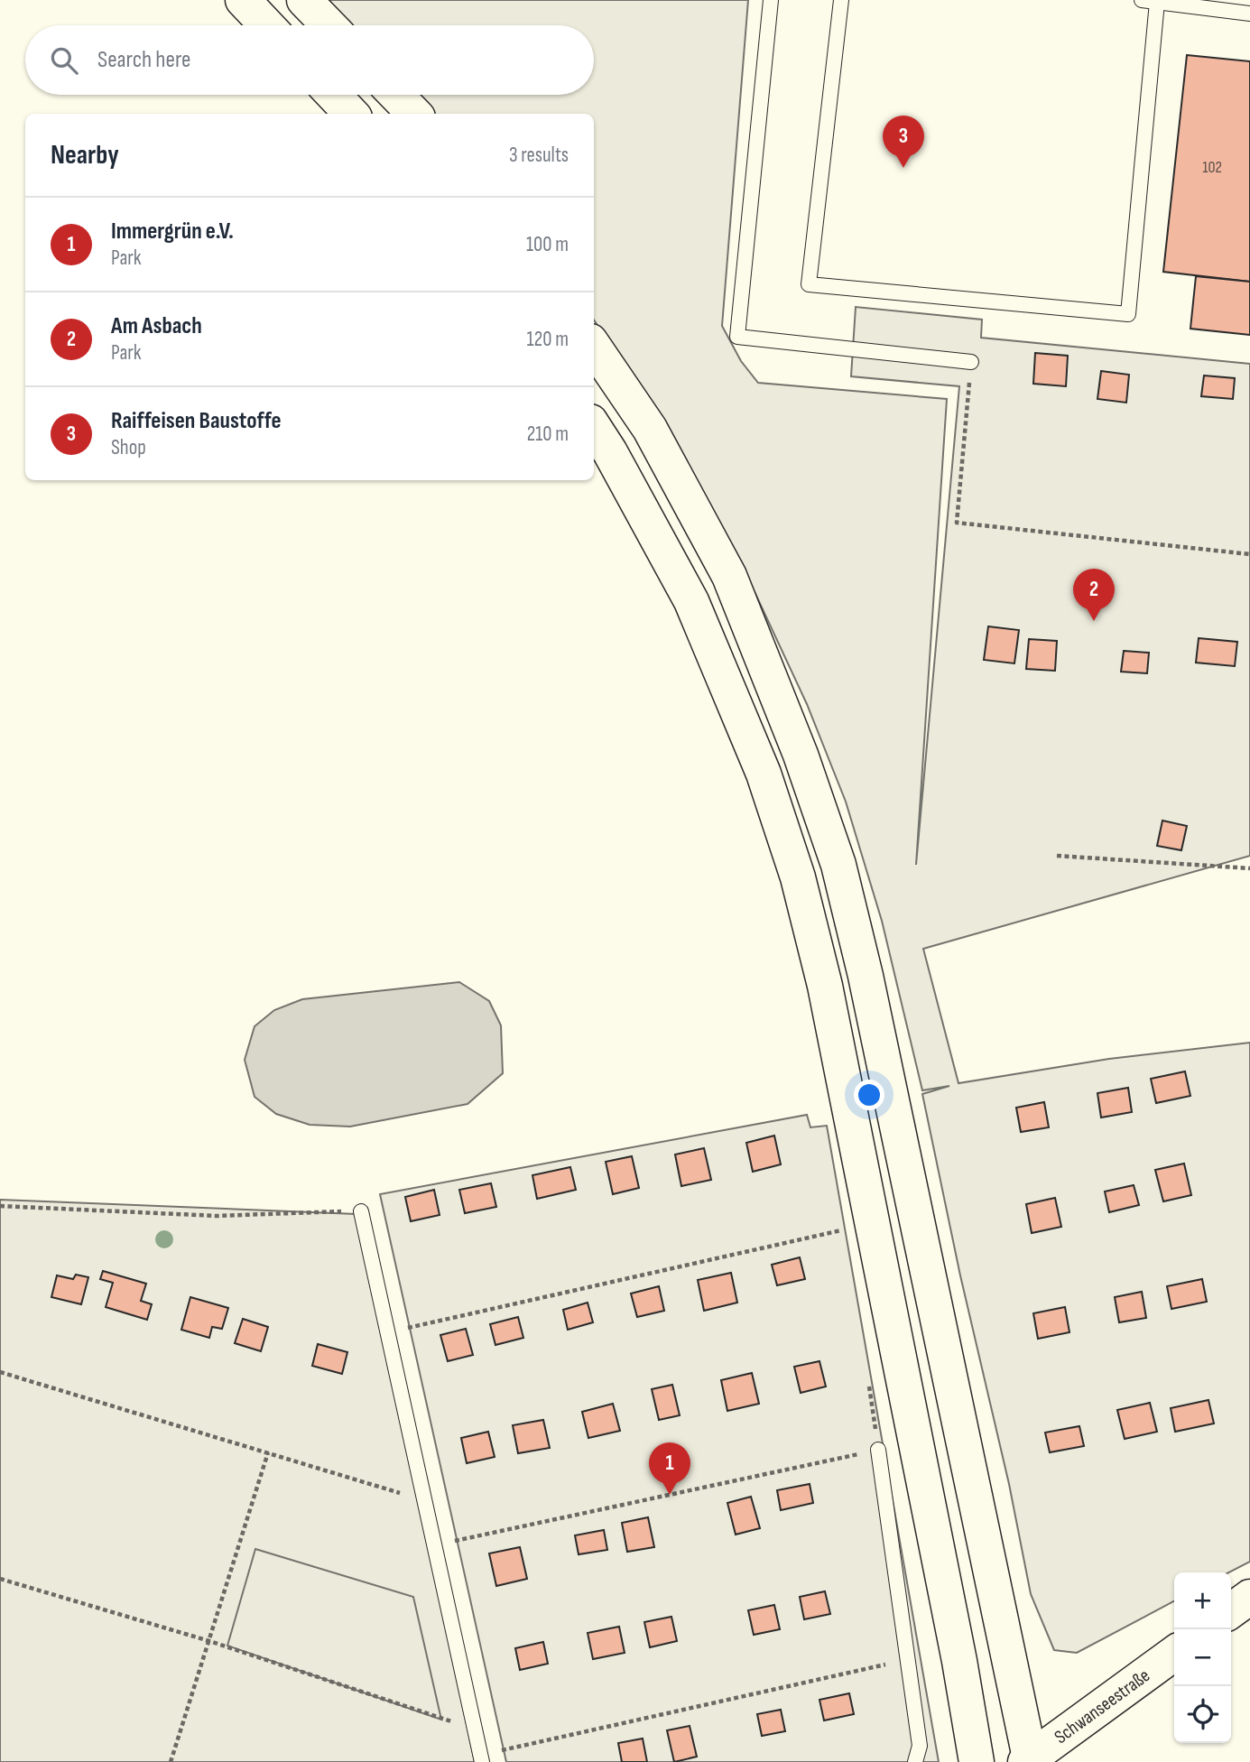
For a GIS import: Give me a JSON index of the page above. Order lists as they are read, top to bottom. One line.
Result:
{"streets":{"main road":["Schwanseestraße"]},"house_numbers":["102"],"page":{"search":"Search here","heading":["Nearby","3 results"],"pins":["3","2","1"],"list":[{"mark":"1","name":"Immergrün e.V.","note":"Park","value":"100 m"},{"mark":"2","name":"Am Asbach","note":"Park","value":"120 m"},{"mark":"3","name":"Raiffeisen Baustoffe","note":"Shop","value":"210 m"}],"map_buttons":["+","−"]}}
